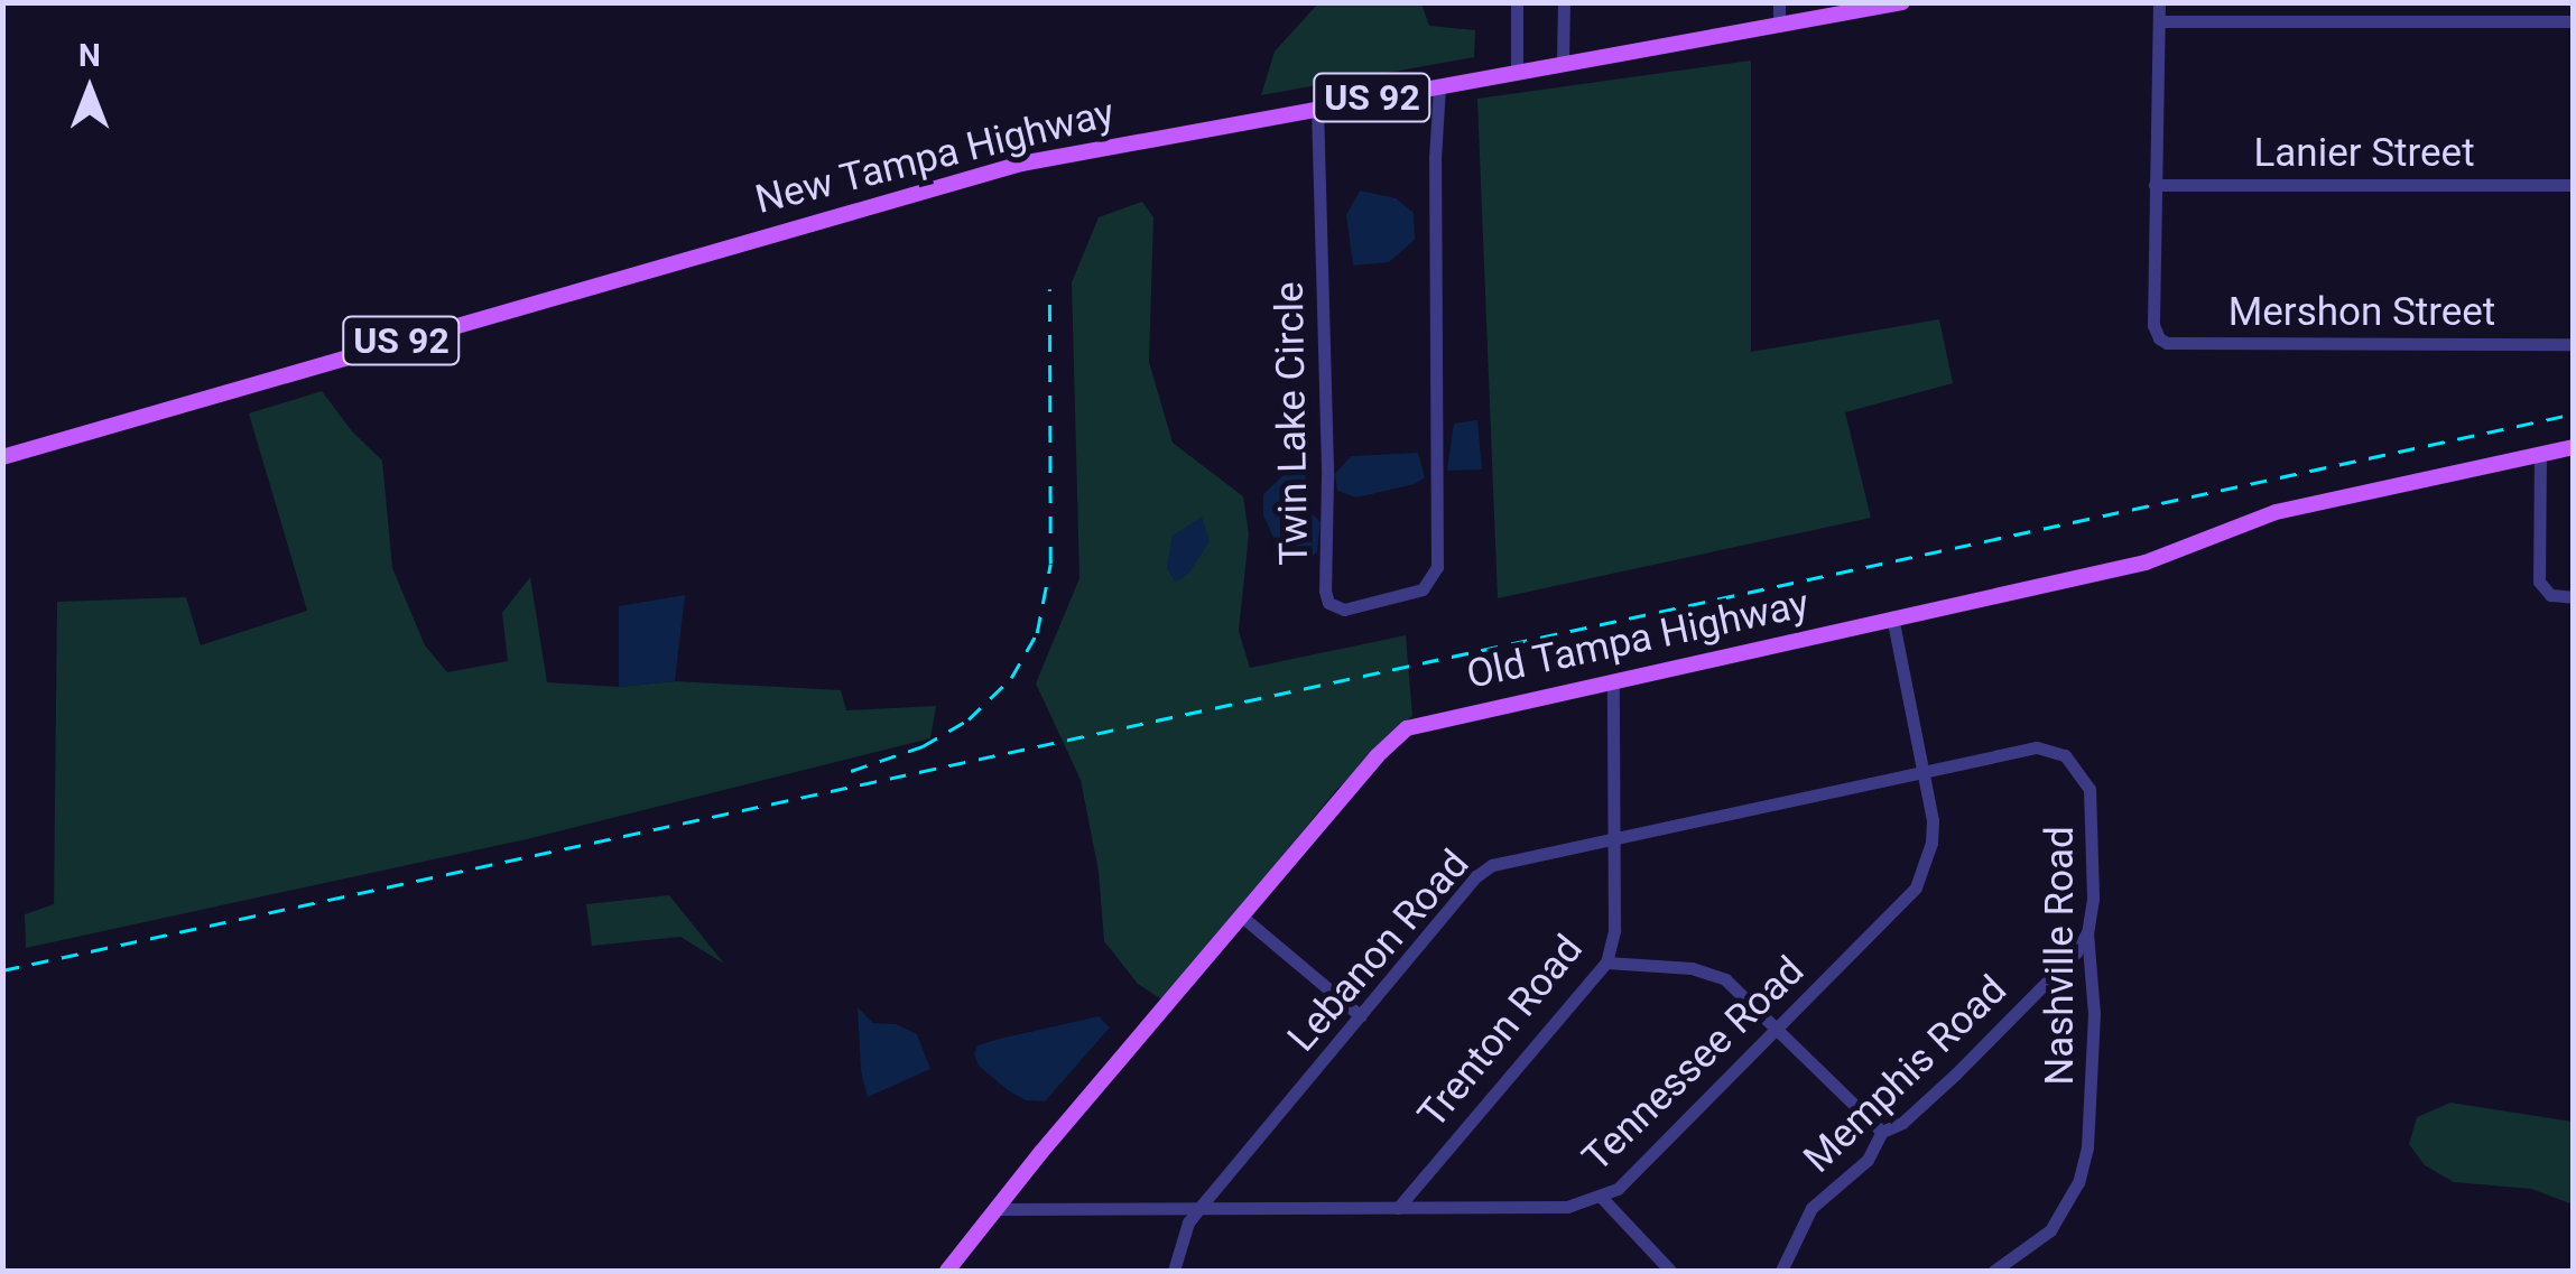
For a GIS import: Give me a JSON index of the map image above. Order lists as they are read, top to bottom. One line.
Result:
{"streets":{"main road":["US 92","New Tampa Highway","Old Tampa Highway"],"street":["Lanier Street","Mershon Street","Twin Lake Circle","Lebanon Road","Nashville Road","Trenton Road","Tennessee Road","Memphis Road"]},"crossings":[["Lanier Street","Mershon Street"],["New Tampa Highway","Twin Lake Circle"],["Old Tampa Highway","Trenton Road"],["Old Tampa Highway","Tennessee Road"],["Lebanon Road","Nashville Road"],["Lebanon Road","Trenton Road"],["Lebanon Road","Tennessee Road"],["Nashville Road","Tennessee Road"],["Nashville Road","Memphis Road"],["Trenton Road","Tennessee Road"]],"north":"top"}
